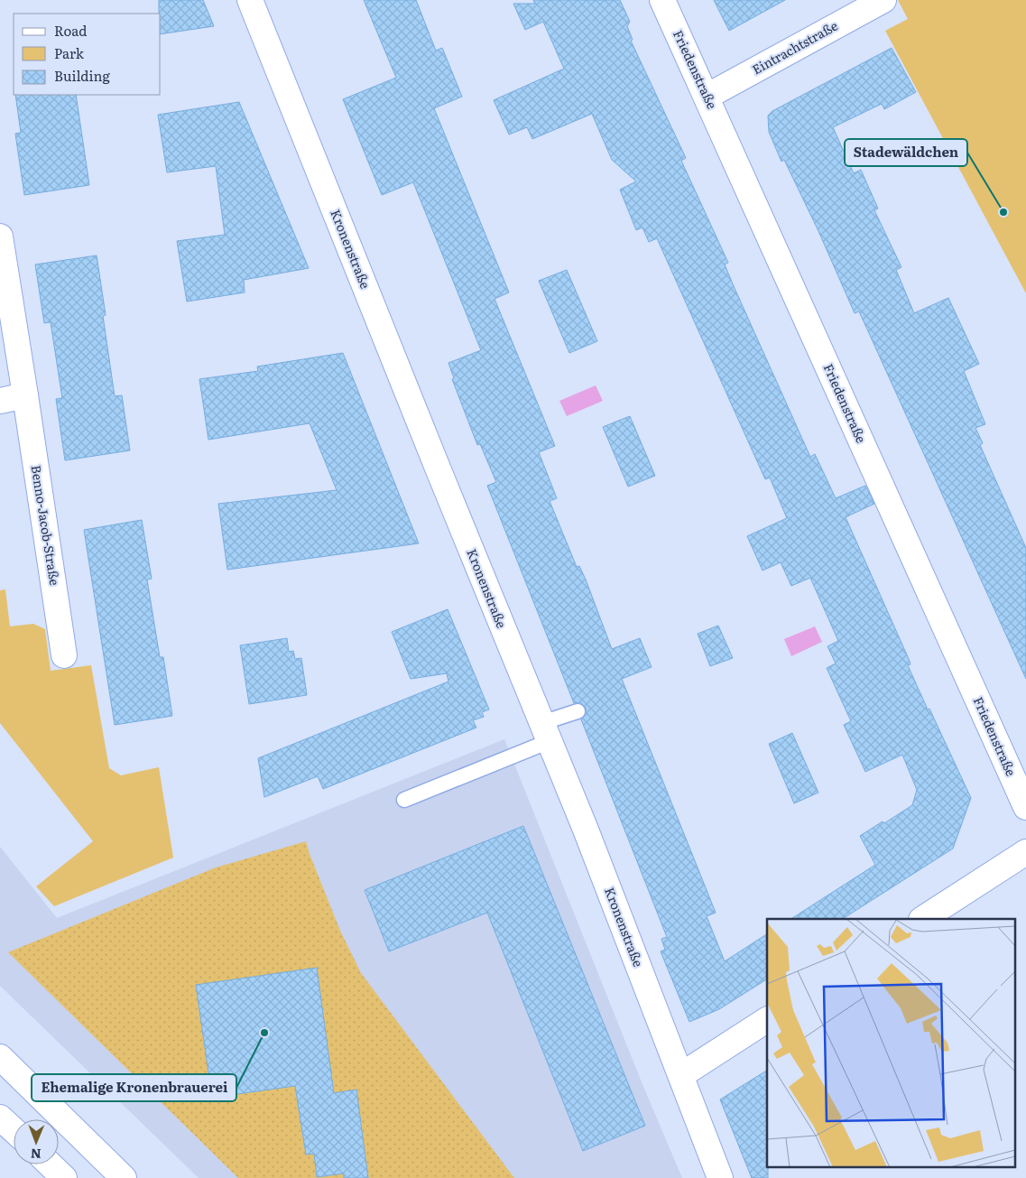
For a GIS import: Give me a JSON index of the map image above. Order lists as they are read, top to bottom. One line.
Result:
{"streets":{"street":["Eintrachtstraße","Friedenstraße","Kronenstraße","Benno-Jacob-Straße"]},"crossings":[["Eintrachtstraße","Friedenstraße"]],"places":["Stadewäldchen","Ehemalige Kronenbrauerei"],"legend":["Road","Park","Building"],"north":"bottom"}
